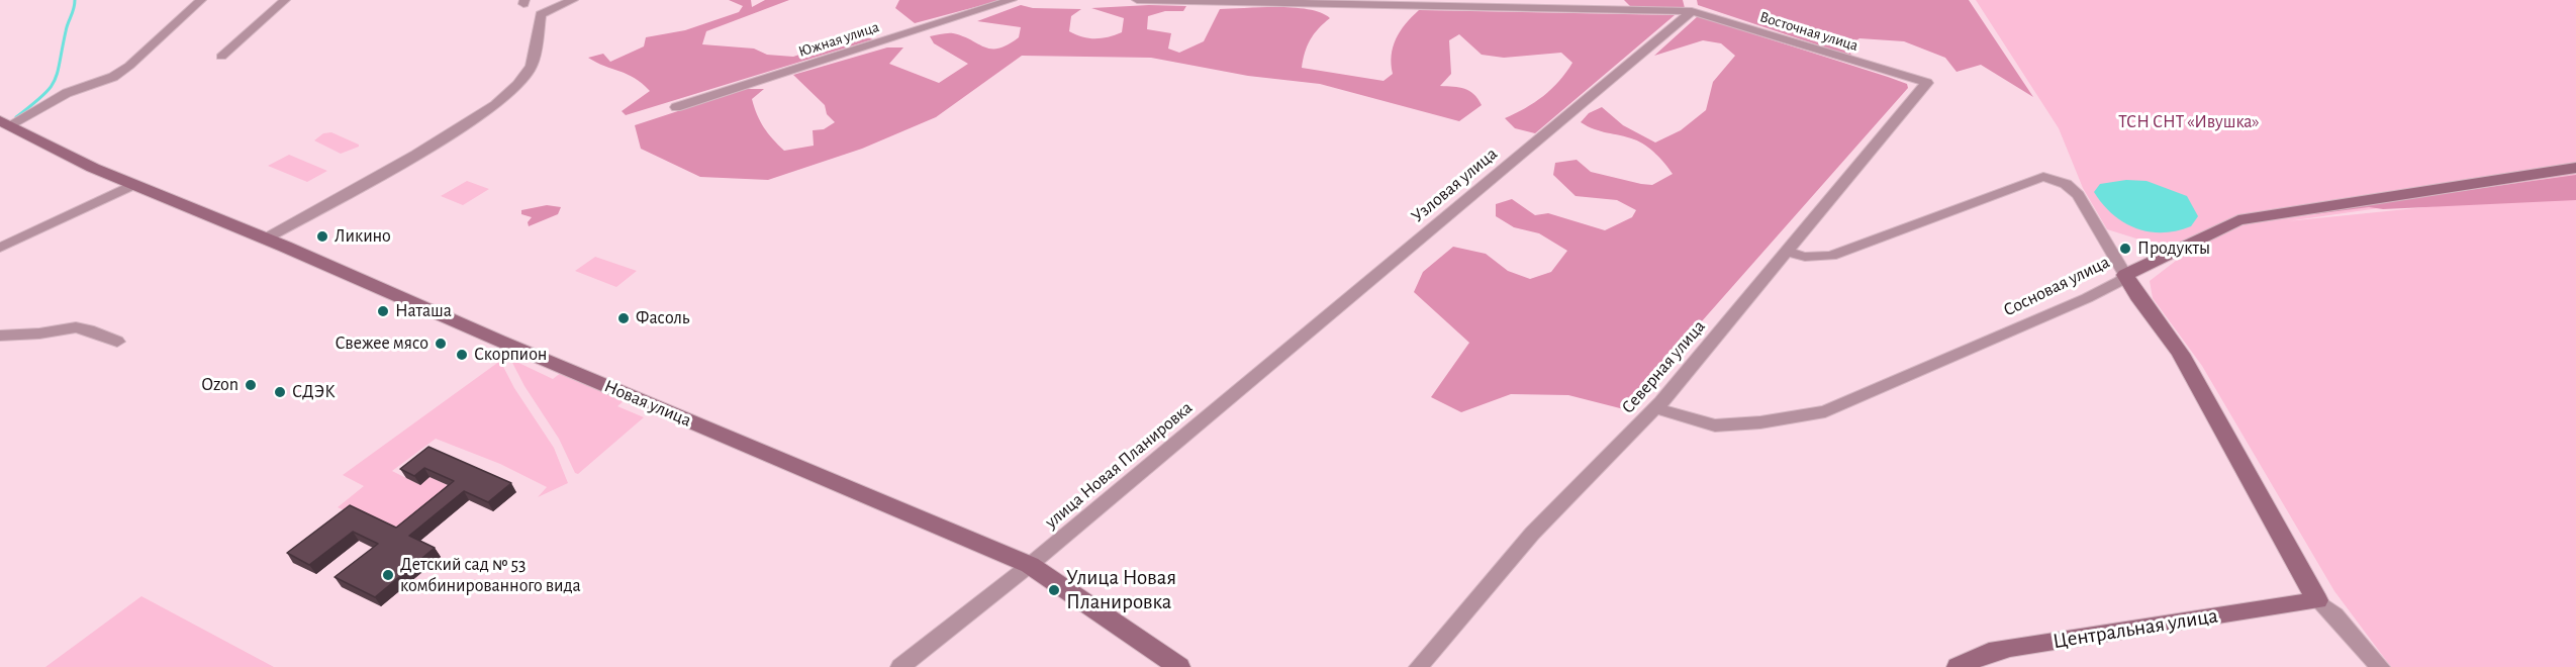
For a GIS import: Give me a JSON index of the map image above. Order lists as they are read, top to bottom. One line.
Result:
{"streets":{"street":["Восточная улица","Южная улица","Узловая улица","Сосновая улица","Северная улица","Новая улица","улица Новая Планировка","Центральная улица"]},"crossings":[["Восточная улица","Узловая улица"],["Восточная улица","Северная улица"],["Узловая улица","улица Новая Планировка"],["Сосновая улица","Северная улица"],["Новая улица","улица Новая Планировка"]],"parks":["ТСН СНТ «Ивушка»"],"places":["Ликино","Продукты","Наташа","Фасоль","Свежее мясо","Скорпион","Ozon","СДЭК","Детский сад № 53 комбинированного вида","Улица Новая Планировка"]}
